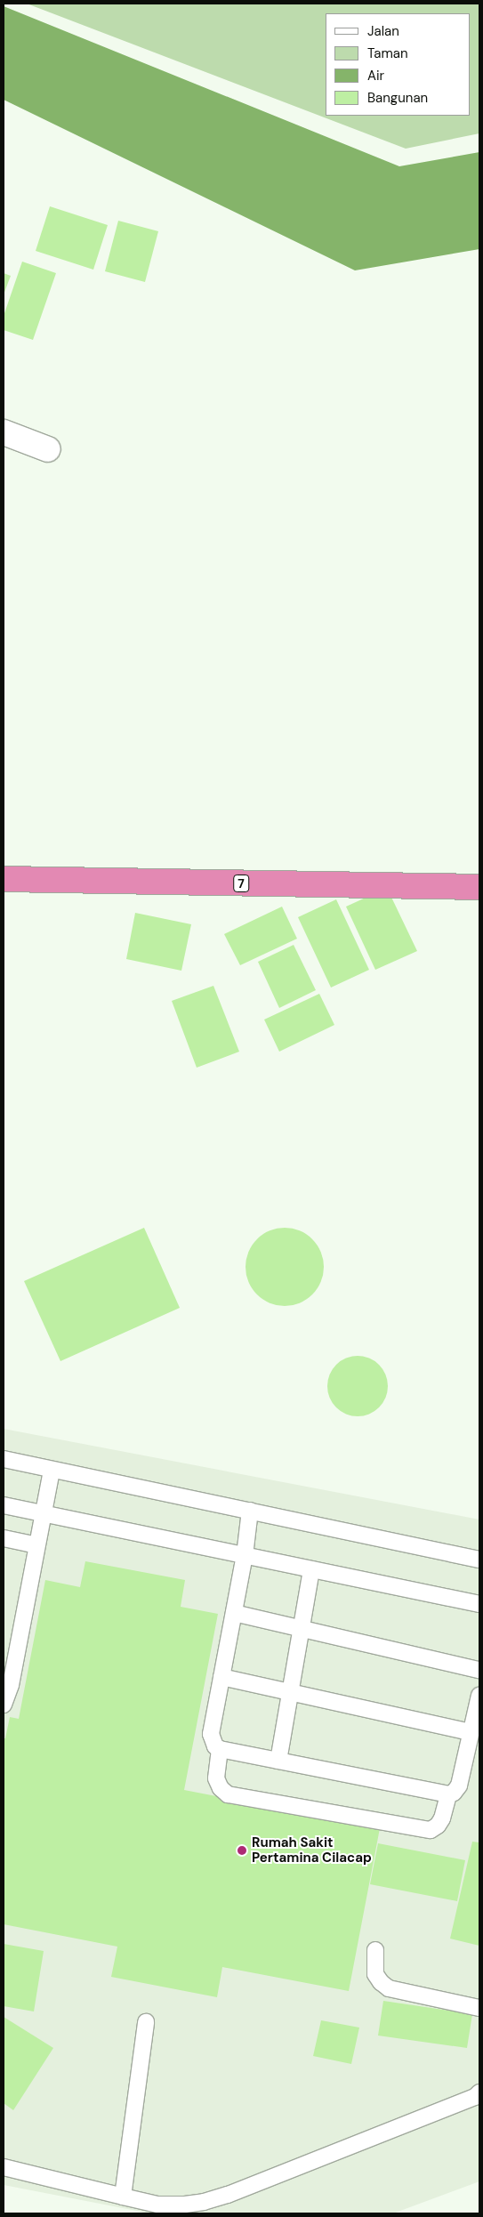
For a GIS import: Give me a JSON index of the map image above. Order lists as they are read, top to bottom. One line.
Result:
{"streets":{"highway":["7"]},"places":["Rumah Sakit Pertamina Cilacap"],"legend":["Jalan","Taman","Air","Bangunan"]}
